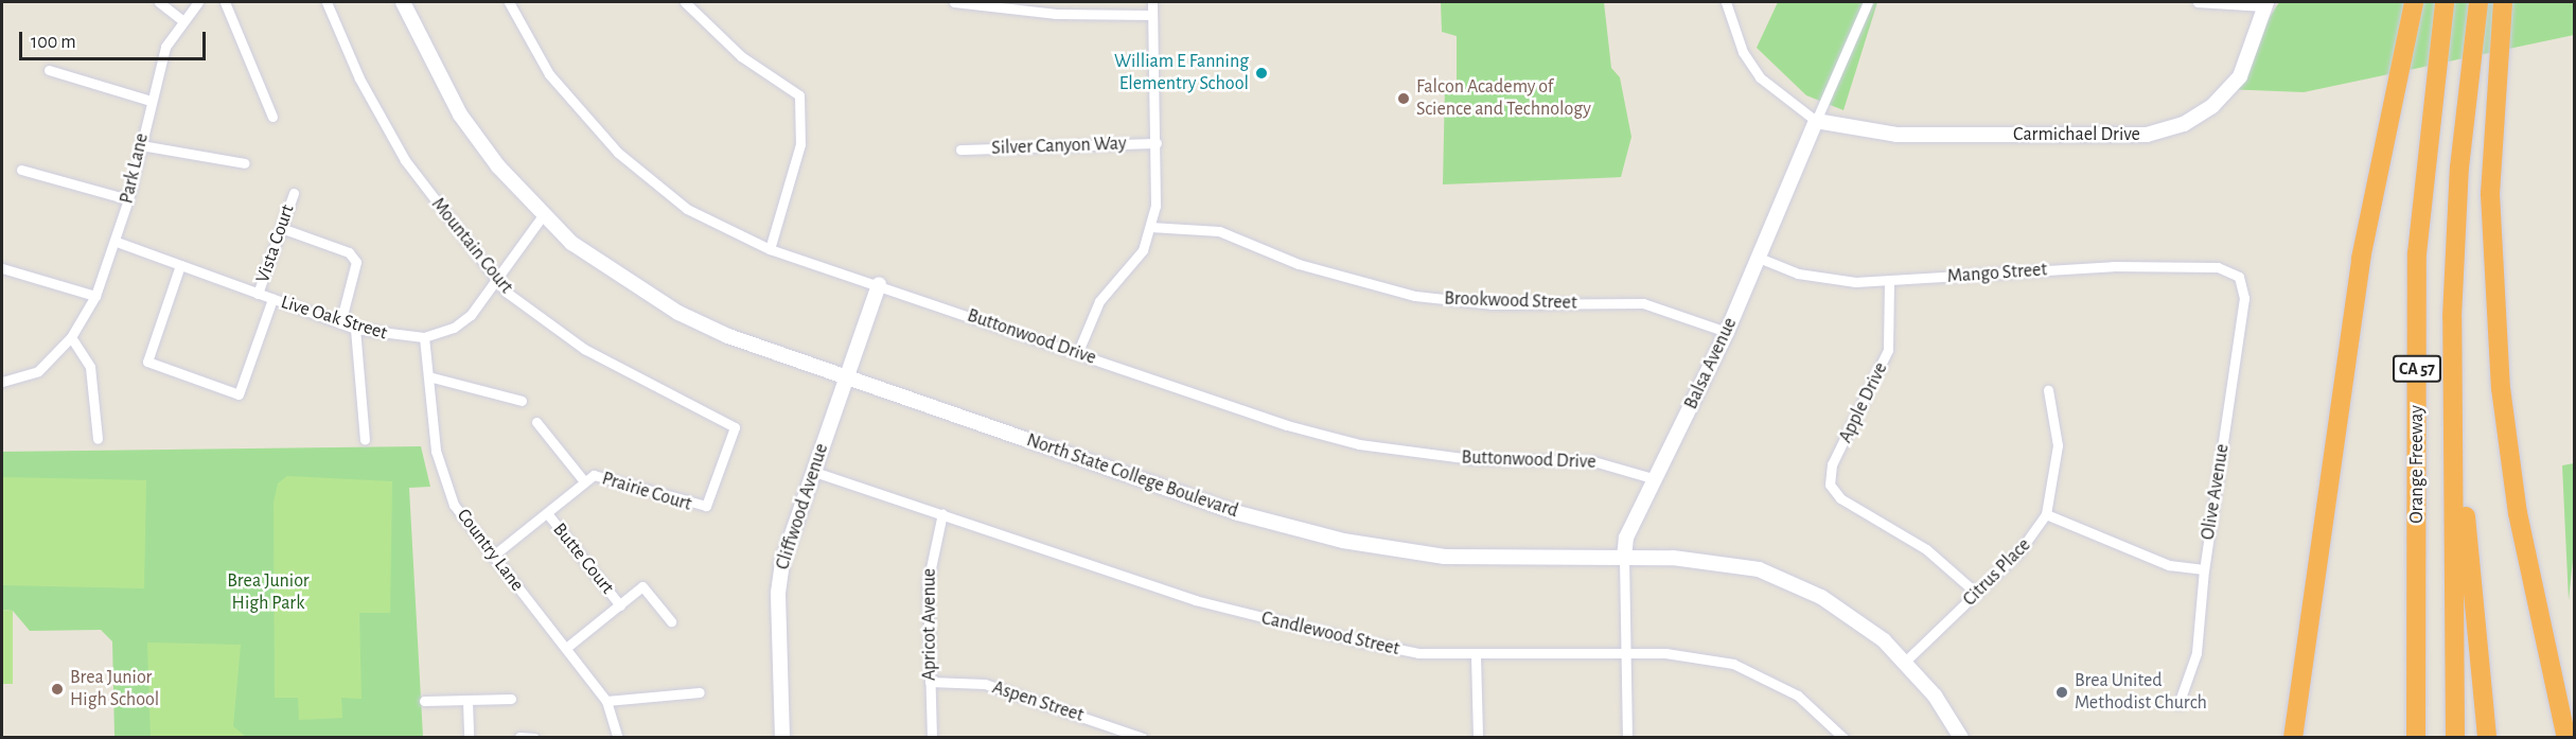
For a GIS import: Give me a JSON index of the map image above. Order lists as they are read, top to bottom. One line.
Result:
{"streets":{"highway":["CA 57","Orange Freeway"],"main road":["Carmichael Drive","Balsa Avenue","North State College Boulevard","Cliffwood Avenue"],"street":["Silver Canyon Way","Park Lane","Vista Court","Mountain Court","Mango Street","Brookwood Street","Live Oak Street","Buttonwood Drive","Apple Drive","Prairie Court","Olive Avenue","Country Lane","Butte Court","Citrus Place","Apricot Avenue","Candlewood Street","Aspen Street"]},"crossings":[["Carmichael Drive","Balsa Avenue"],["Park Lane","Live Oak Street"],["Vista Court","Live Oak Street"],["Mountain Court","Live Oak Street"],["Mountain Court","Prairie Court"],["Mango Street","Balsa Avenue"],["Mango Street","Apple Drive"],["Mango Street","Olive Avenue"],["Brookwood Street","Balsa Avenue"],["Live Oak Street","North State College Boulevard"],["Live Oak Street","Country Lane"],["Buttonwood Drive","Balsa Avenue"],["Buttonwood Drive","Cliffwood Avenue"],["Balsa Avenue","North State College Boulevard"],["Balsa Avenue","Candlewood Street"],["Apple Drive","Citrus Place"],["North State College Boulevard","Cliffwood Avenue"],["North State College Boulevard","Citrus Place"],["Prairie Court","Country Lane"],["Prairie Court","Butte Court"],["Cliffwood Avenue","Candlewood Street"],["Apricot Avenue","Candlewood Street"],["Apricot Avenue","Aspen Street"]],"parks":["Brea Junior High Park"],"places":["William E Fanning Elementry School","Falcon Academy of Science and Technology","Brea Junior High School","Brea United Methodist Church"],"scale_bar":"100 m"}
